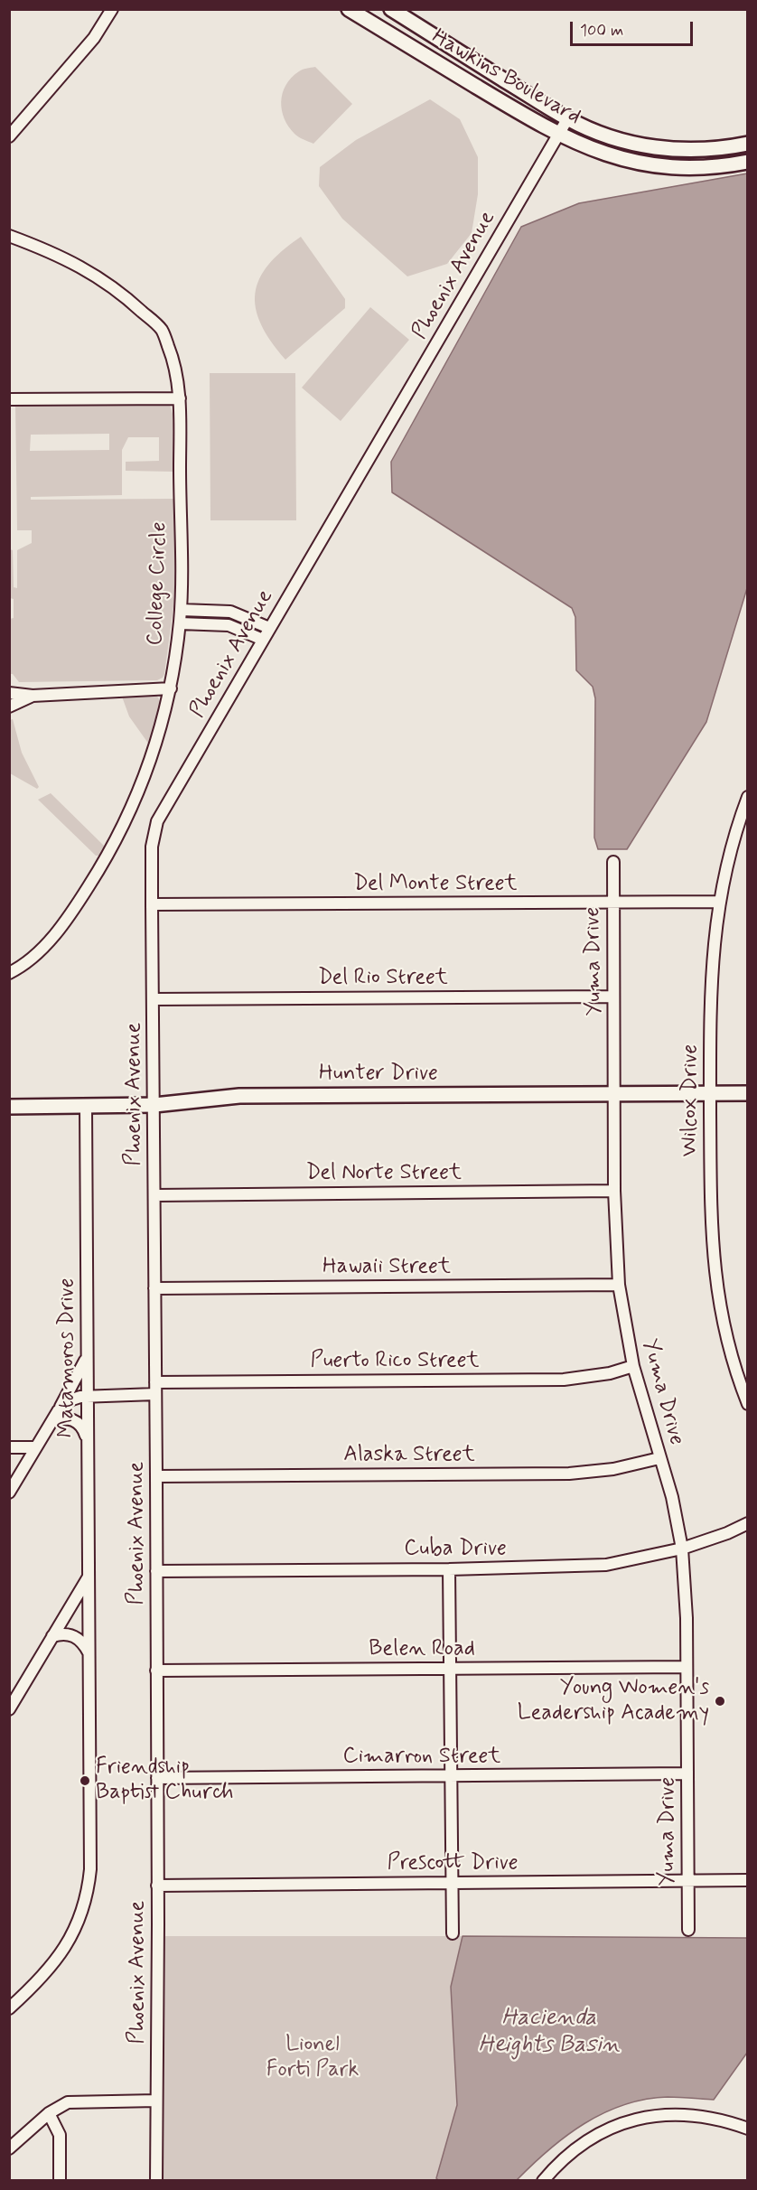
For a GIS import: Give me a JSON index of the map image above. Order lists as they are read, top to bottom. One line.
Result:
{"streets":{"main road":["Hawkins Boulevard","Hunter Drive"],"street":["Phoenix Avenue","College Circle","Del Monte Street","Yuma Drive","Del Rio Street","Wilcox Drive","Del Norte Street","Hawaii Street","Matamoros Drive","Puerto Rico Street","Alaska Street","Cuba Drive","Belen Road","Cimarron Street","Prescott Drive"]},"crossings":[["Hawkins Boulevard","Phoenix Avenue"],["Phoenix Avenue","Del Monte Street"],["Phoenix Avenue","Del Rio Street"],["Phoenix Avenue","Hunter Drive"],["Phoenix Avenue","Del Norte Street"],["Phoenix Avenue","Hawaii Street"],["Phoenix Avenue","Puerto Rico Street"],["Phoenix Avenue","Alaska Street"],["Phoenix Avenue","Cuba Drive"],["Phoenix Avenue","Belen Road"],["Phoenix Avenue","Cimarron Street"],["Phoenix Avenue","Prescott Drive"],["Del Monte Street","Yuma Drive"],["Del Monte Street","Wilcox Drive"],["Yuma Drive","Del Rio Street"],["Yuma Drive","Hunter Drive"],["Yuma Drive","Del Norte Street"],["Yuma Drive","Hawaii Street"],["Yuma Drive","Puerto Rico Street"],["Yuma Drive","Alaska Street"],["Yuma Drive","Cuba Drive"],["Yuma Drive","Belen Road"],["Yuma Drive","Cimarron Street"],["Yuma Drive","Prescott Drive"],["Hunter Drive","Wilcox Drive"],["Hunter Drive","Matamoros Drive"]],"water":["Hacienda Heights Basin"],"parks":["Lionel Forti Park"],"places":["Young Women's Leadership Academy","Friendship Baptist Church"],"scale_bar":"100 m"}
